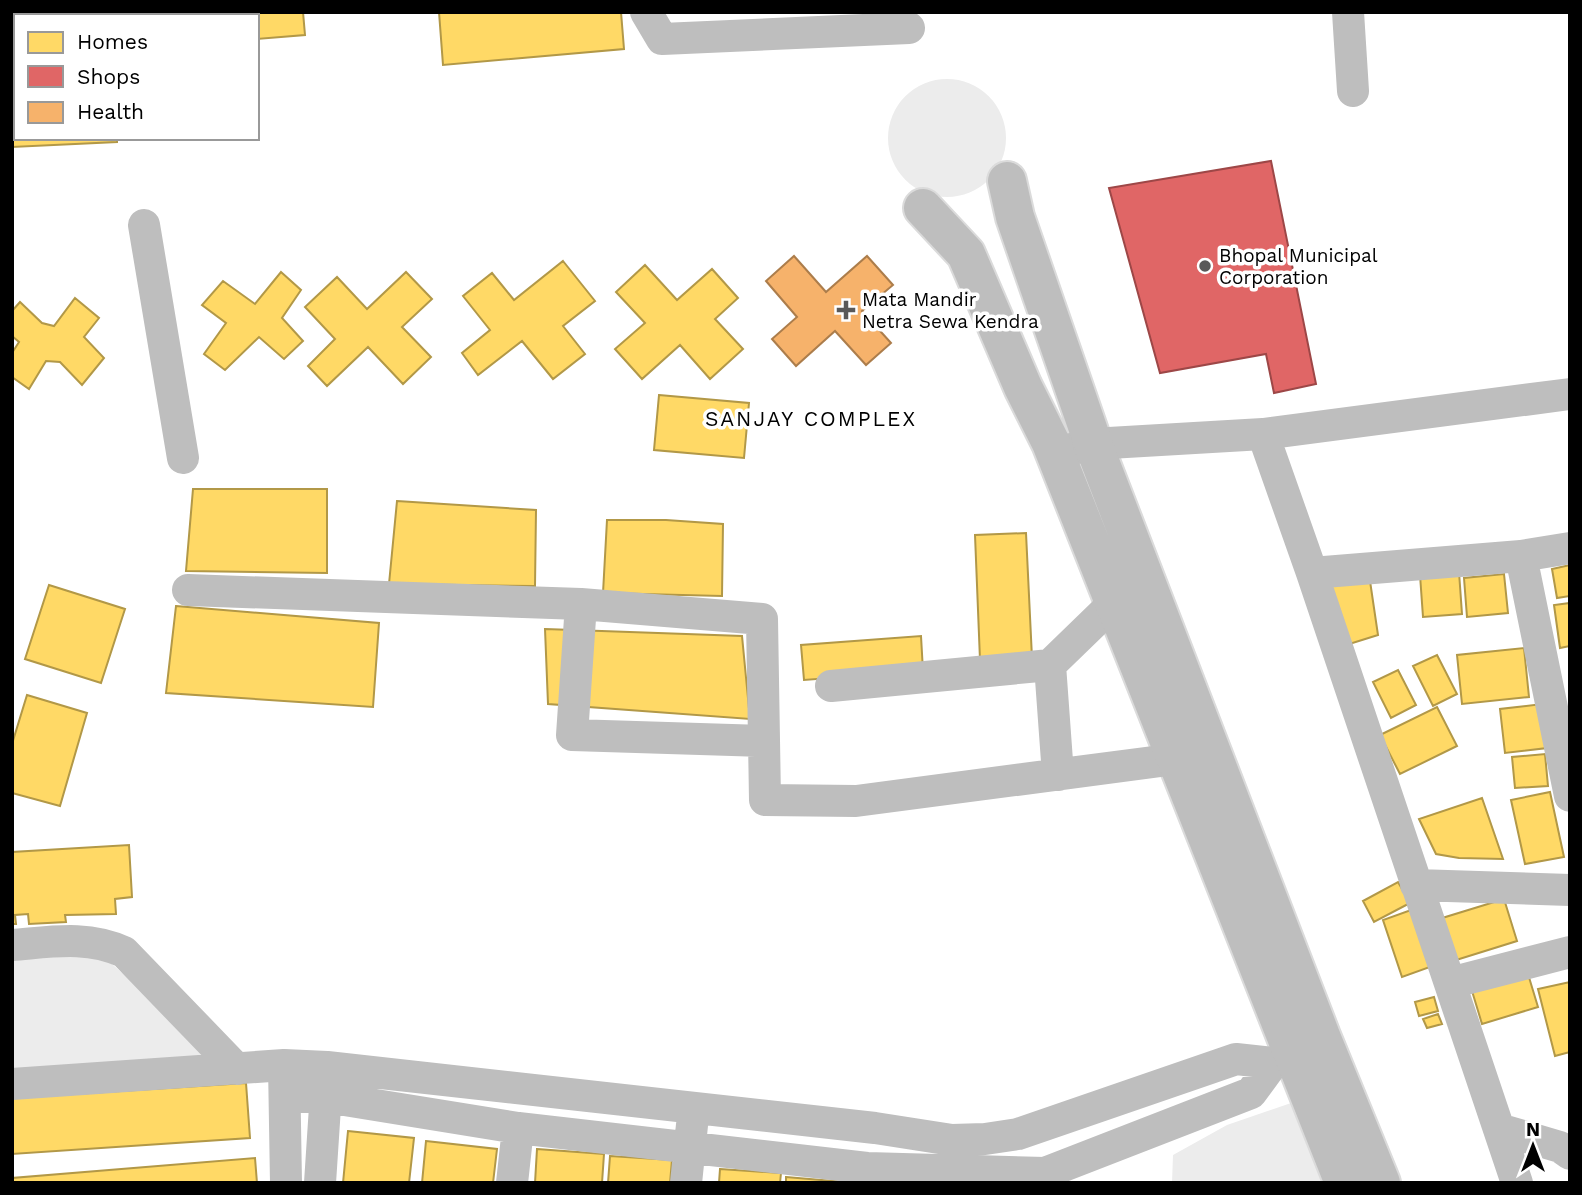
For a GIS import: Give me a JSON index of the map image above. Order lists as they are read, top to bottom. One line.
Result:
{"districts":["SANJAY COMPLEX"],"places":{"other":["Bhopal Municipal Corporation"],"health":["Mata Mandir Netra Sewa Kendra"]},"legend":["Homes","Shops","Health"],"north":"top"}
